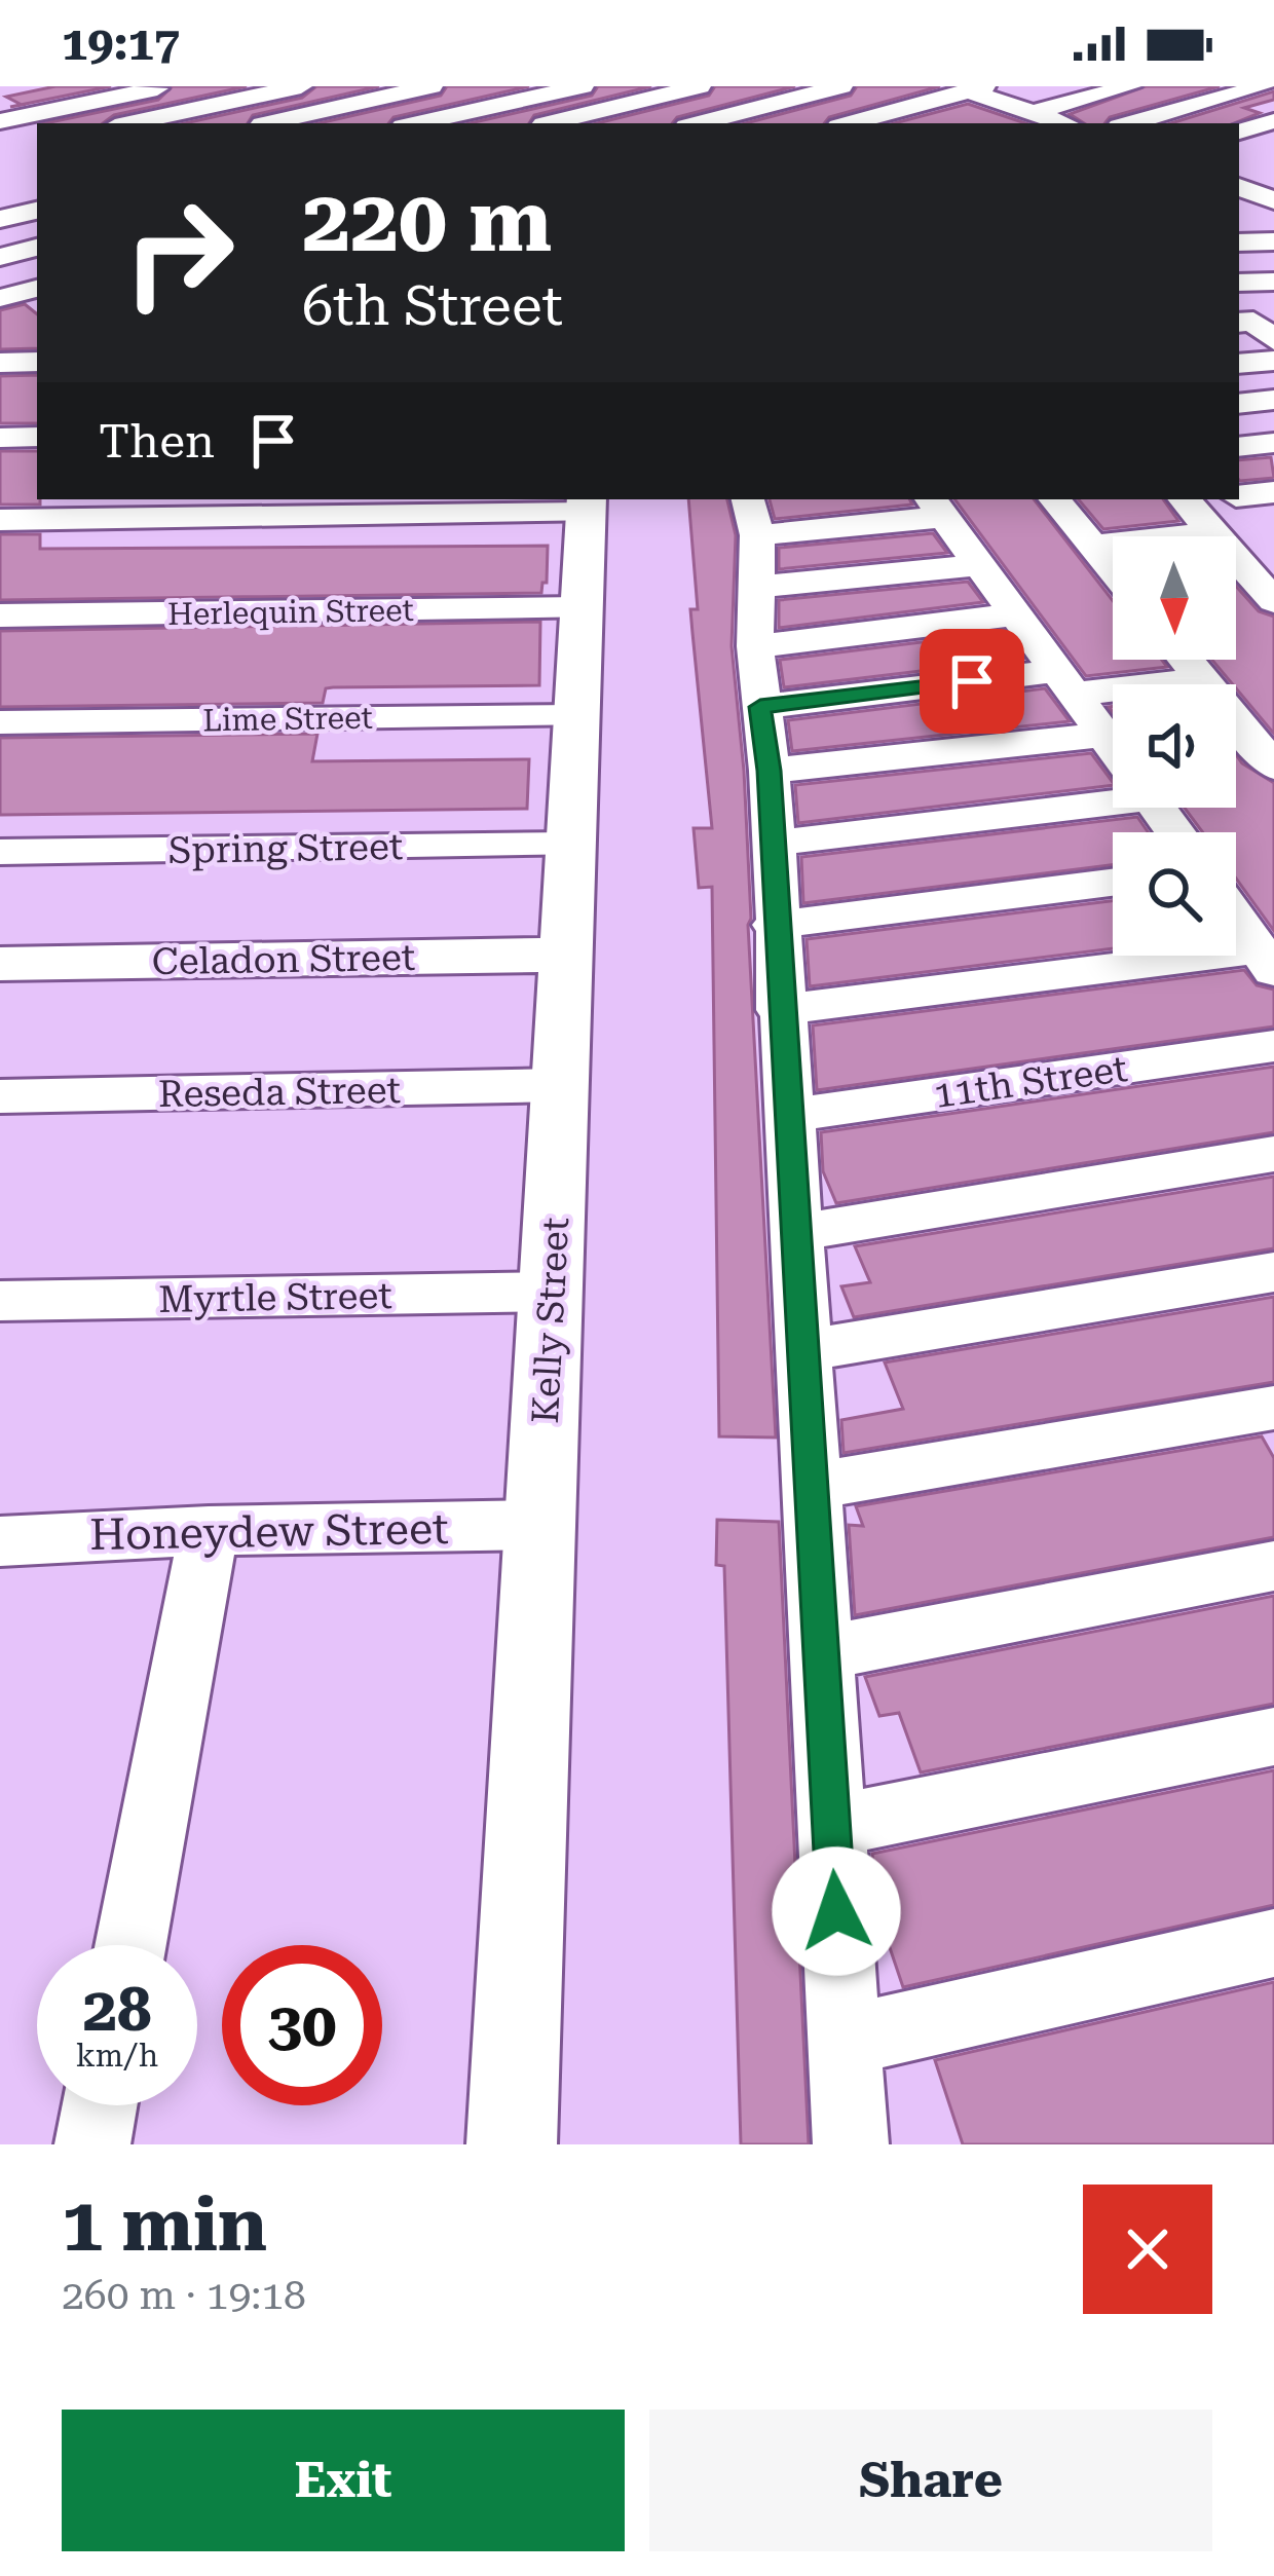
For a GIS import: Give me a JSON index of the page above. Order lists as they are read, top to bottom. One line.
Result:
{"streets":{"street":["Herlequin Street","Lime Street","Spring Street","Celadon Street","11th Street","Reseda Street","Myrtle Street","Kelly Street","Honeydew Street"]},"crossings":[["Herlequin Street","Kelly Street"],["Lime Street","Kelly Street"],["Spring Street","Kelly Street"],["Celadon Street","Kelly Street"],["Reseda Street","Kelly Street"],["Myrtle Street","Kelly Street"],["Kelly Street","Honeydew Street"]],"north":"bottom","page":{"status":"19:17","turn":["220 m","6th Street"],"then":"Then","speed":"28 km/h","limit":"30","heading":["1 min","260 m · 19:18"],"buttons":["Exit","Share"]}}
